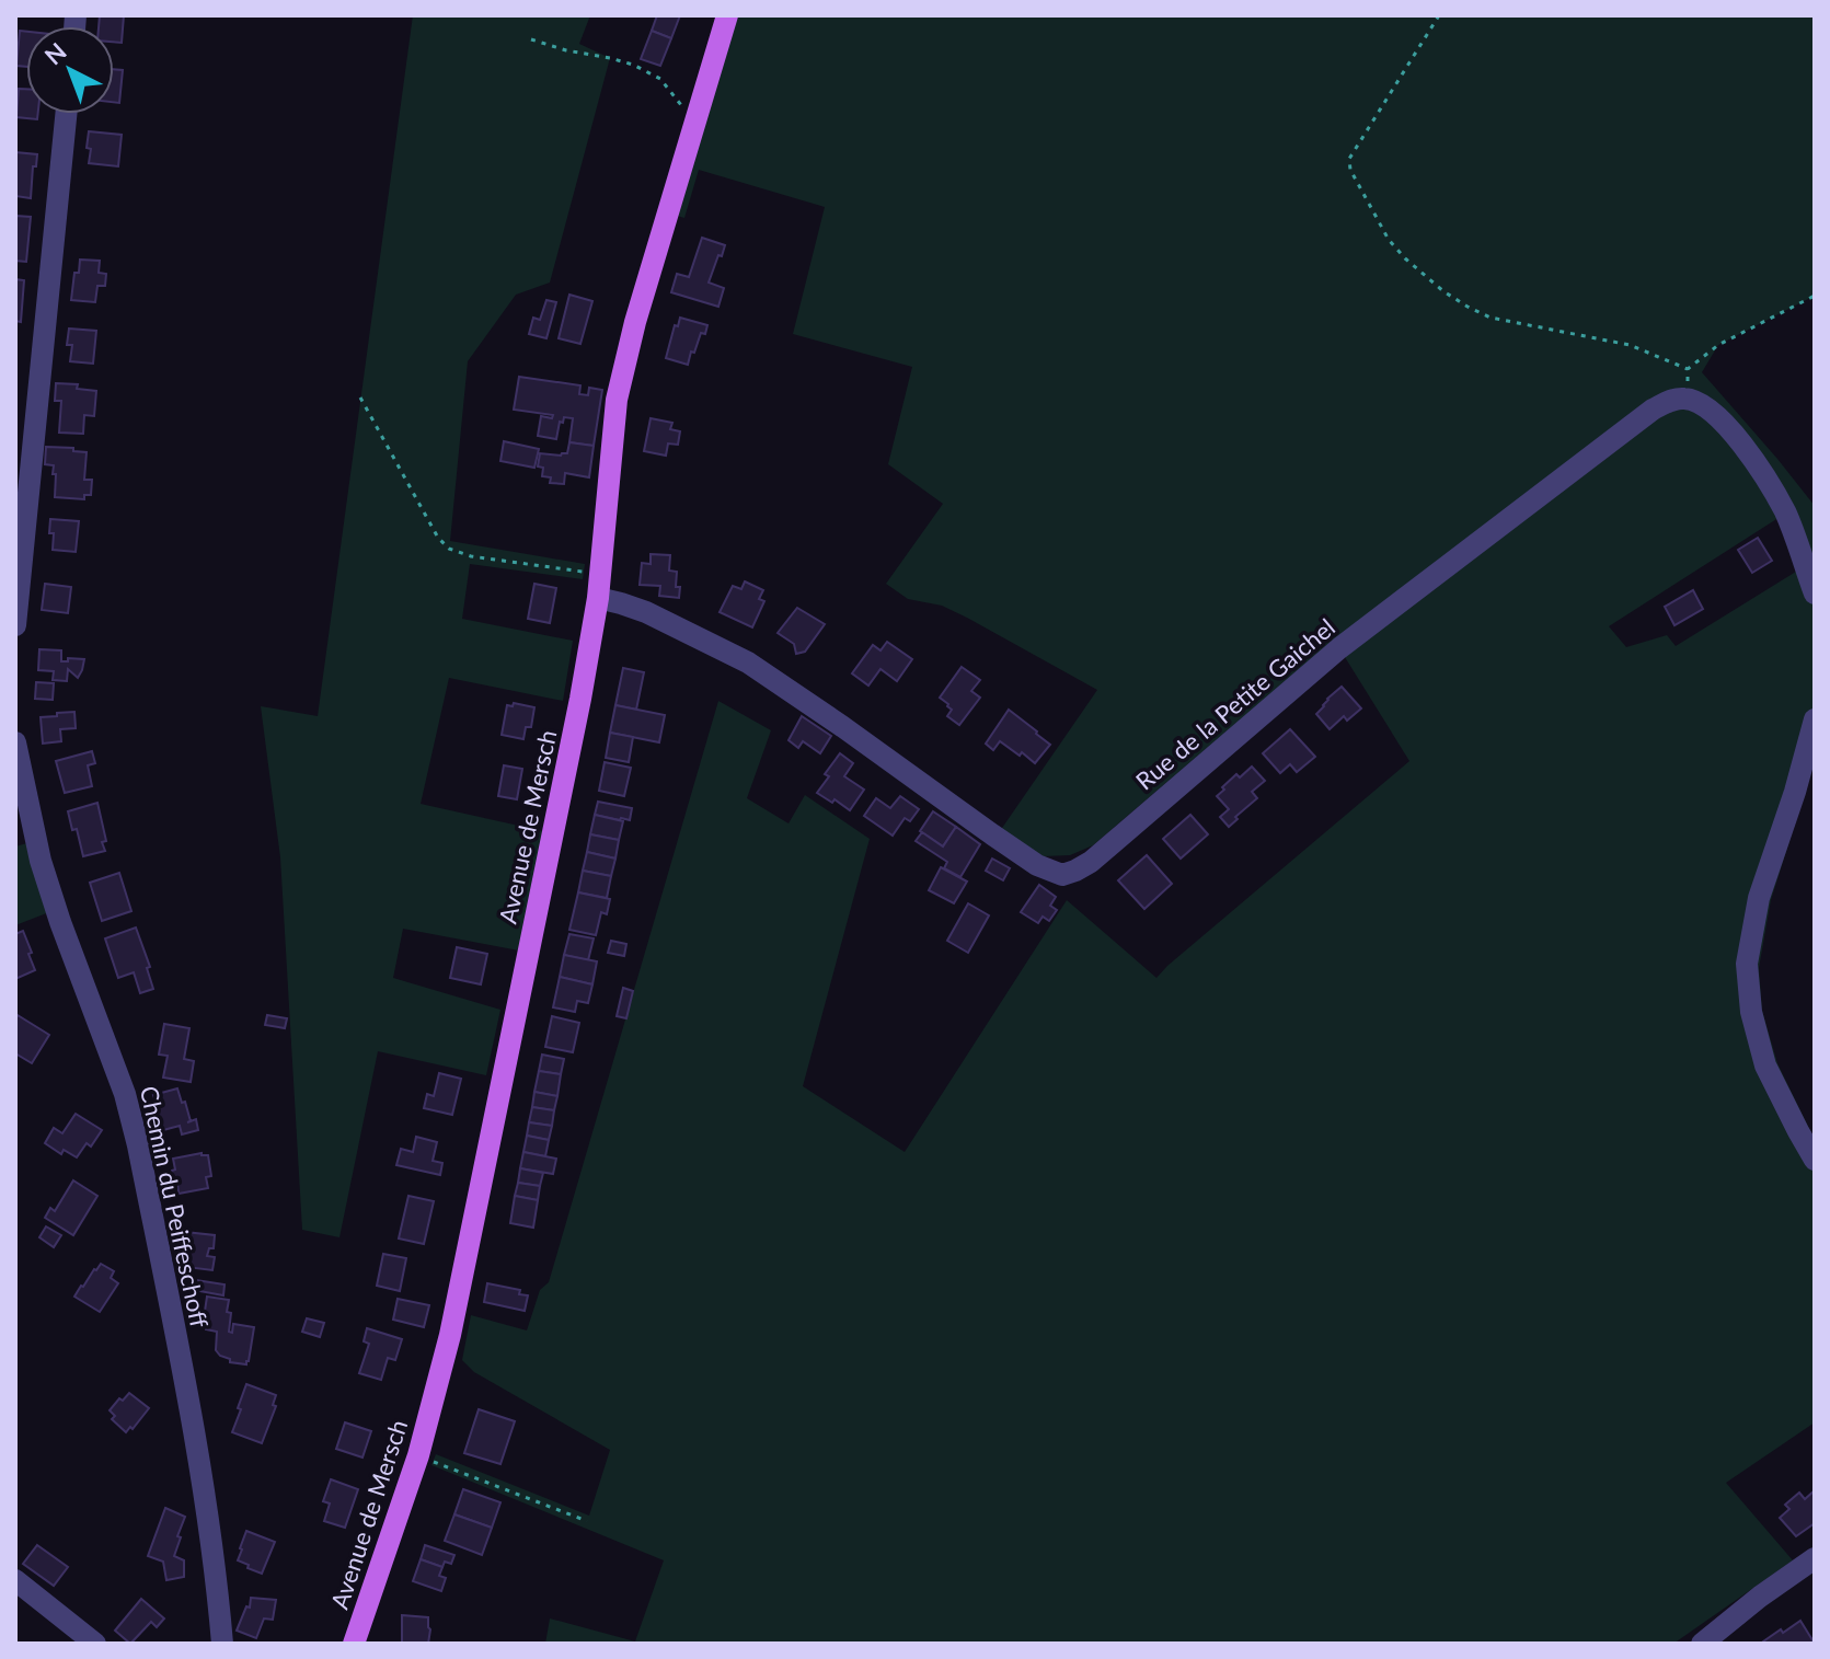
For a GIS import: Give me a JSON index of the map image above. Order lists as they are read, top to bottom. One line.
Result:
{"streets":{"main road":["Avenue de Mersch"],"street":["Rue de la Petite Gaichel","Chemin du Peiffeschoff"]},"crossings":[["Rue de la Petite Gaichel","Avenue de Mersch"]],"north":"top left"}
